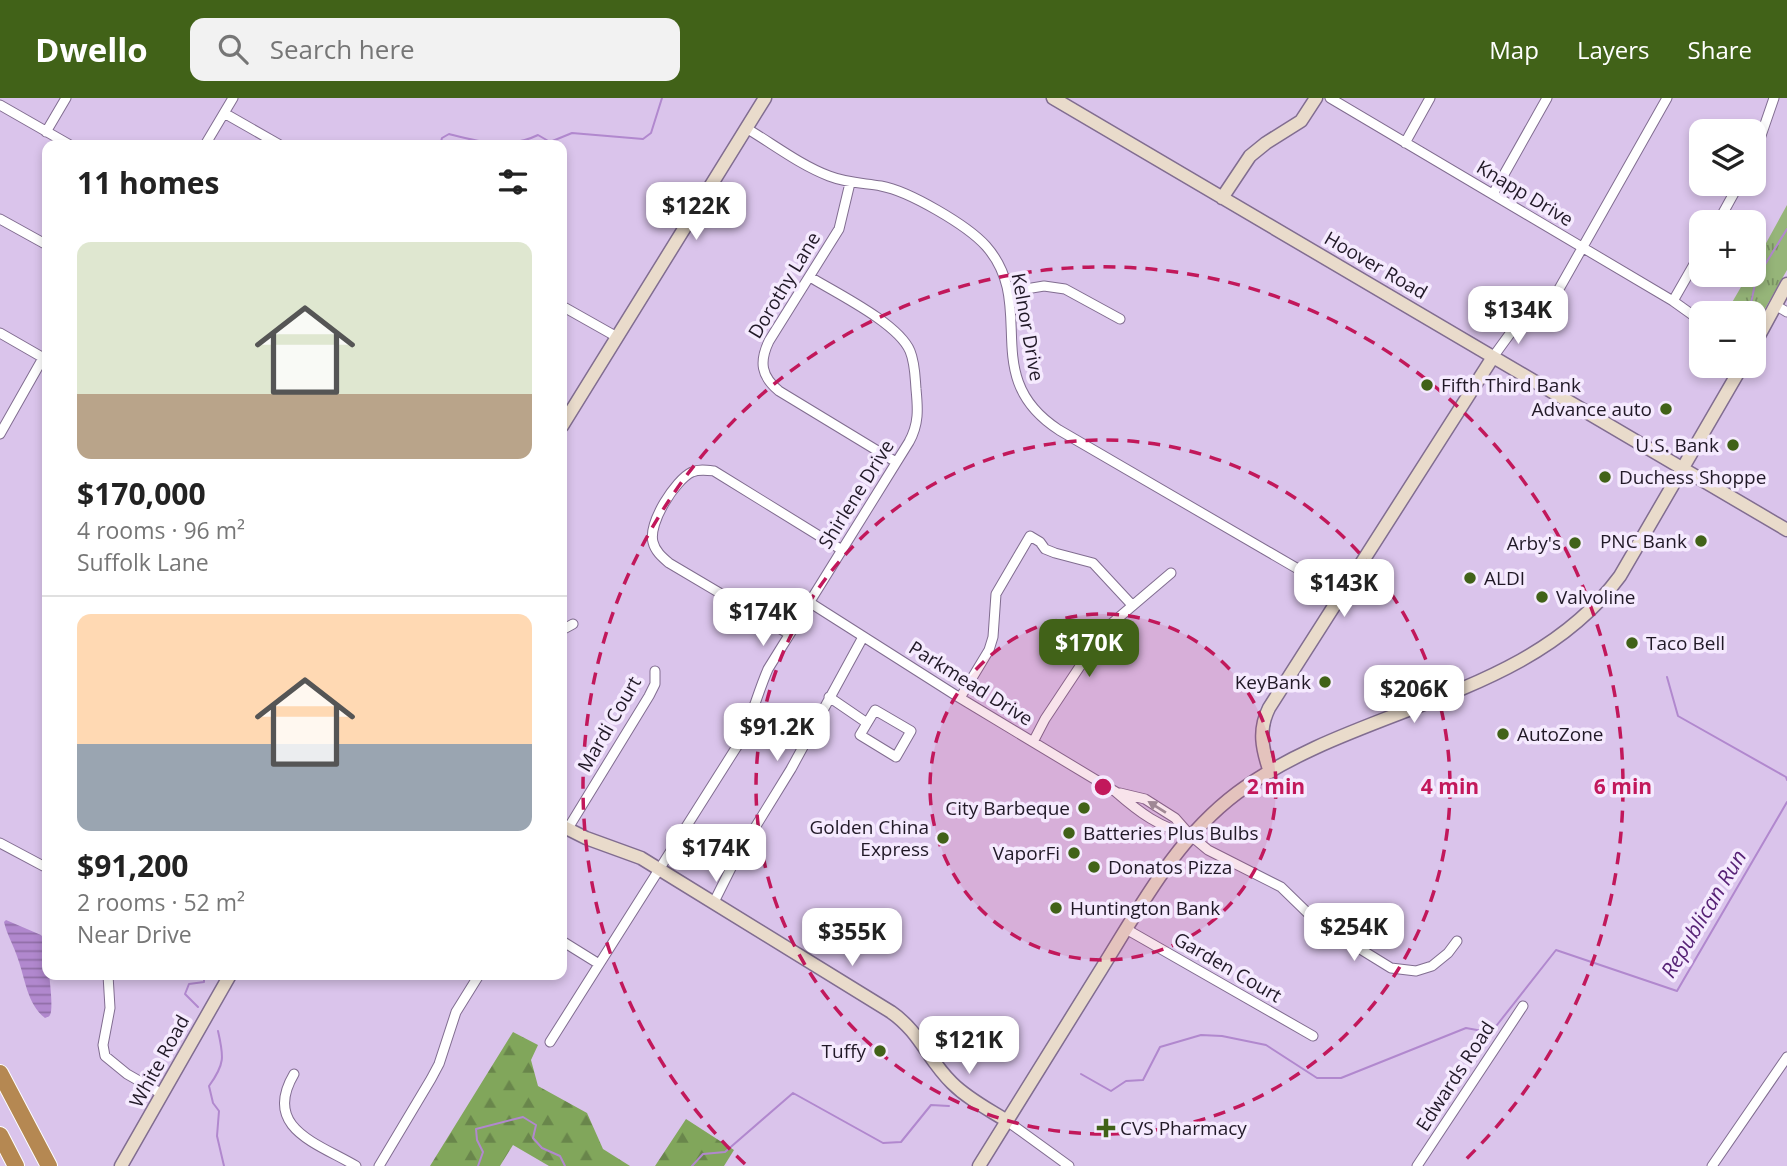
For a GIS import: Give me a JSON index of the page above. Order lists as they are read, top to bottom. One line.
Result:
{"streets":{"main road":["Hoover Road","White Road"],"street":["Knapp Drive","Dorothy Lane","Kelnor Drive","Shirlene Drive","Parkmead Drive","Mardi Court","Garden Court","Edwards Road"]},"crossings":[["Dorothy Lane","Kelnor Drive"],["Dorothy Lane","Shirlene Drive"],["Shirlene Drive","Parkmead Drive"]],"water":["Republican Run"],"places":{"other":["Fifth Third Bank","Advance auto","U.S. Bank","Duchess Shoppe","PNC Bank","Arby's","ALDI","Valvoline","Taco Bell","KeyBank","AutoZone","City Barbeque","Batteries Plus Bulbs","Golden China Express","VaporFi","Donatos Pizza","Huntington Bank","Tuffy"],"health":["CVS Pharmacy"]},"page":{"header":"Dwello","search":"Search here","nav":["Map","Layers","Share"],"map_buttons":["+","−"],"heading":"11 homes","price":["$122K","$134K","$143K","$174K","$170K","$206K","$91.2K","$174K","$254K","$355K","$121K"],"list":[{"name":"$170,000","note":"4 rooms · 96 m² · Suffolk Lane"},{"name":"$91,200","note":"2 rooms · 52 m² · Near Drive"}]},"rings":["2 min","4 min","6 min"]}
